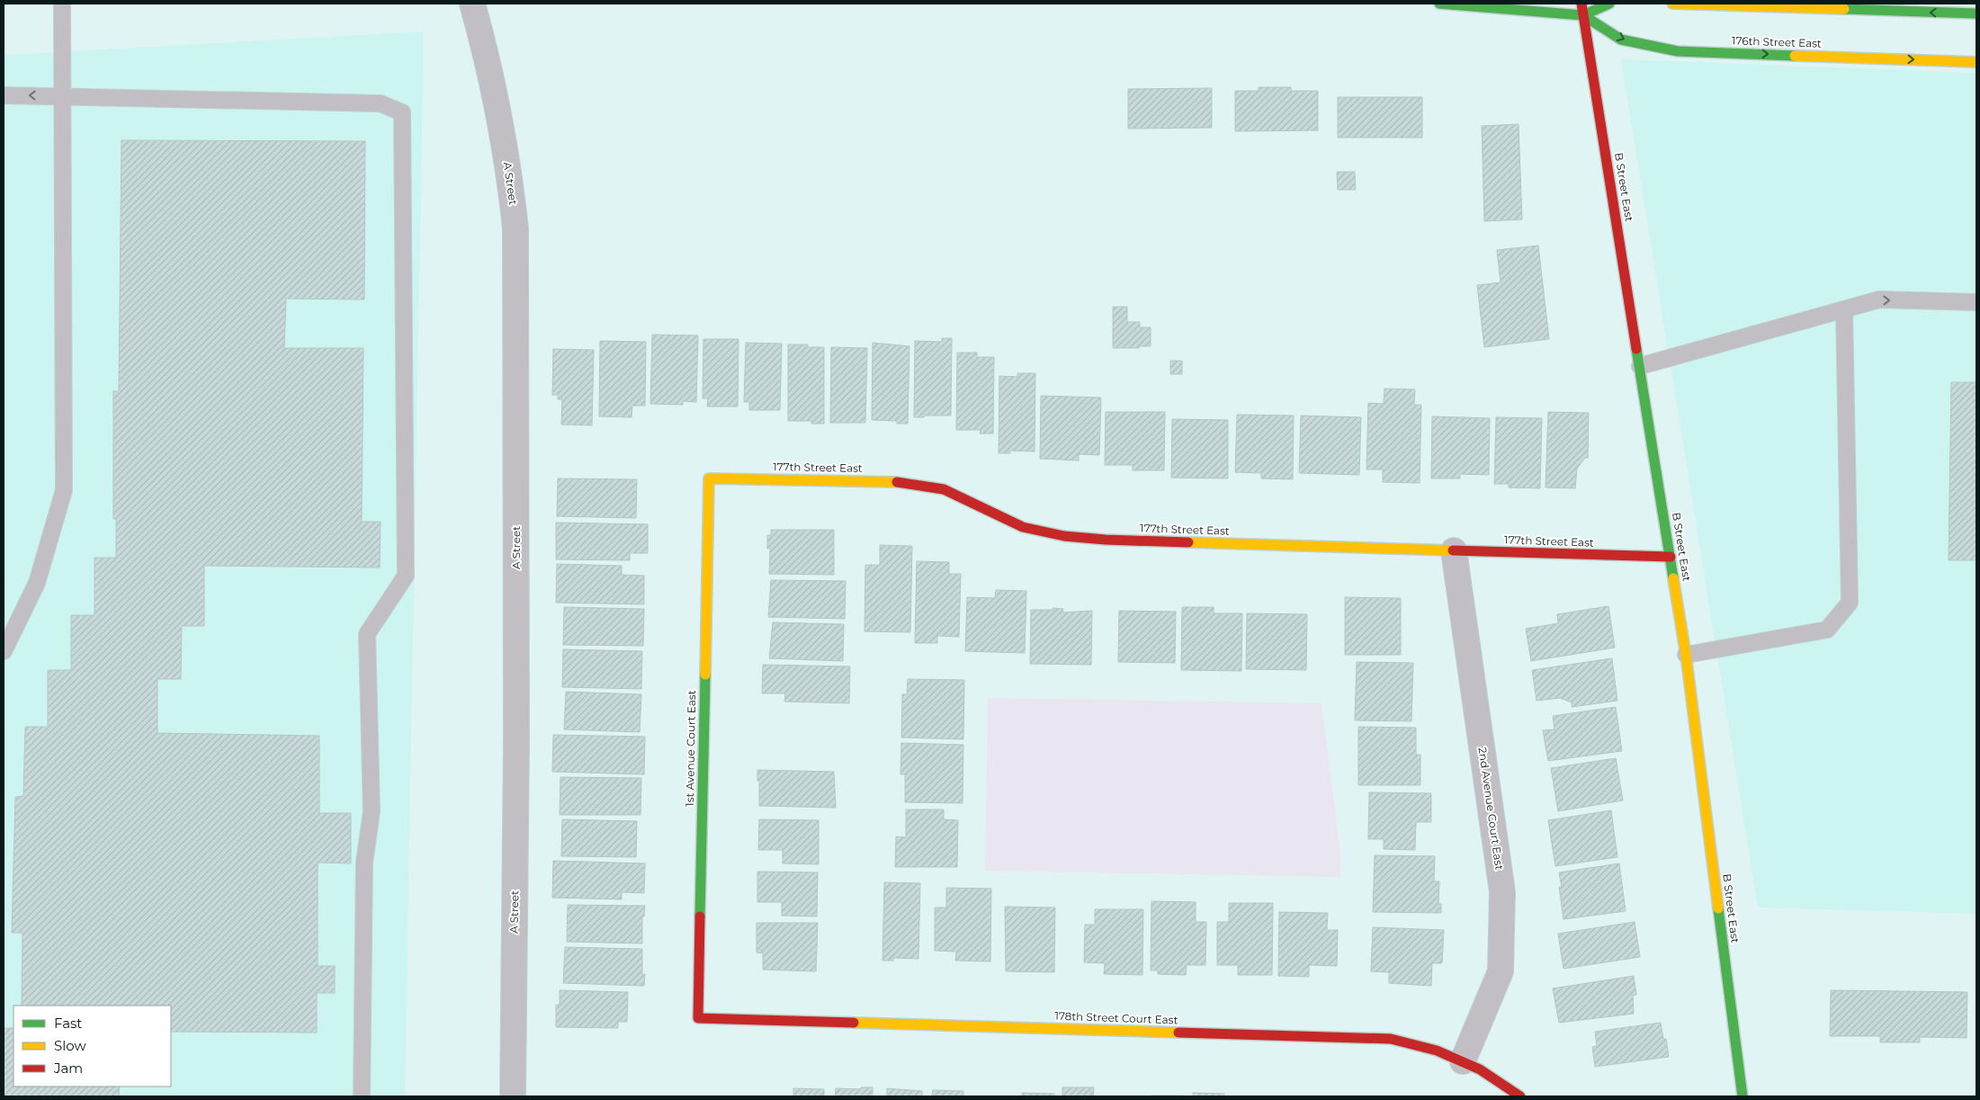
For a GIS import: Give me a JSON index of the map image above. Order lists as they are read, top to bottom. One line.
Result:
{"streets":{"street":["176th Street East","A Street","B Street East","177th Street East","1st Avenue Court East","2nd Avenue Court East","178th Street Court East"]},"crossings":[["176th Street East","B Street East"],["B Street East","177th Street East"],["177th Street East","1st Avenue Court East"],["177th Street East","2nd Avenue Court East"],["1st Avenue Court East","178th Street Court East"],["2nd Avenue Court East","178th Street Court East"]],"legend":["Fast","Slow","Jam"]}
